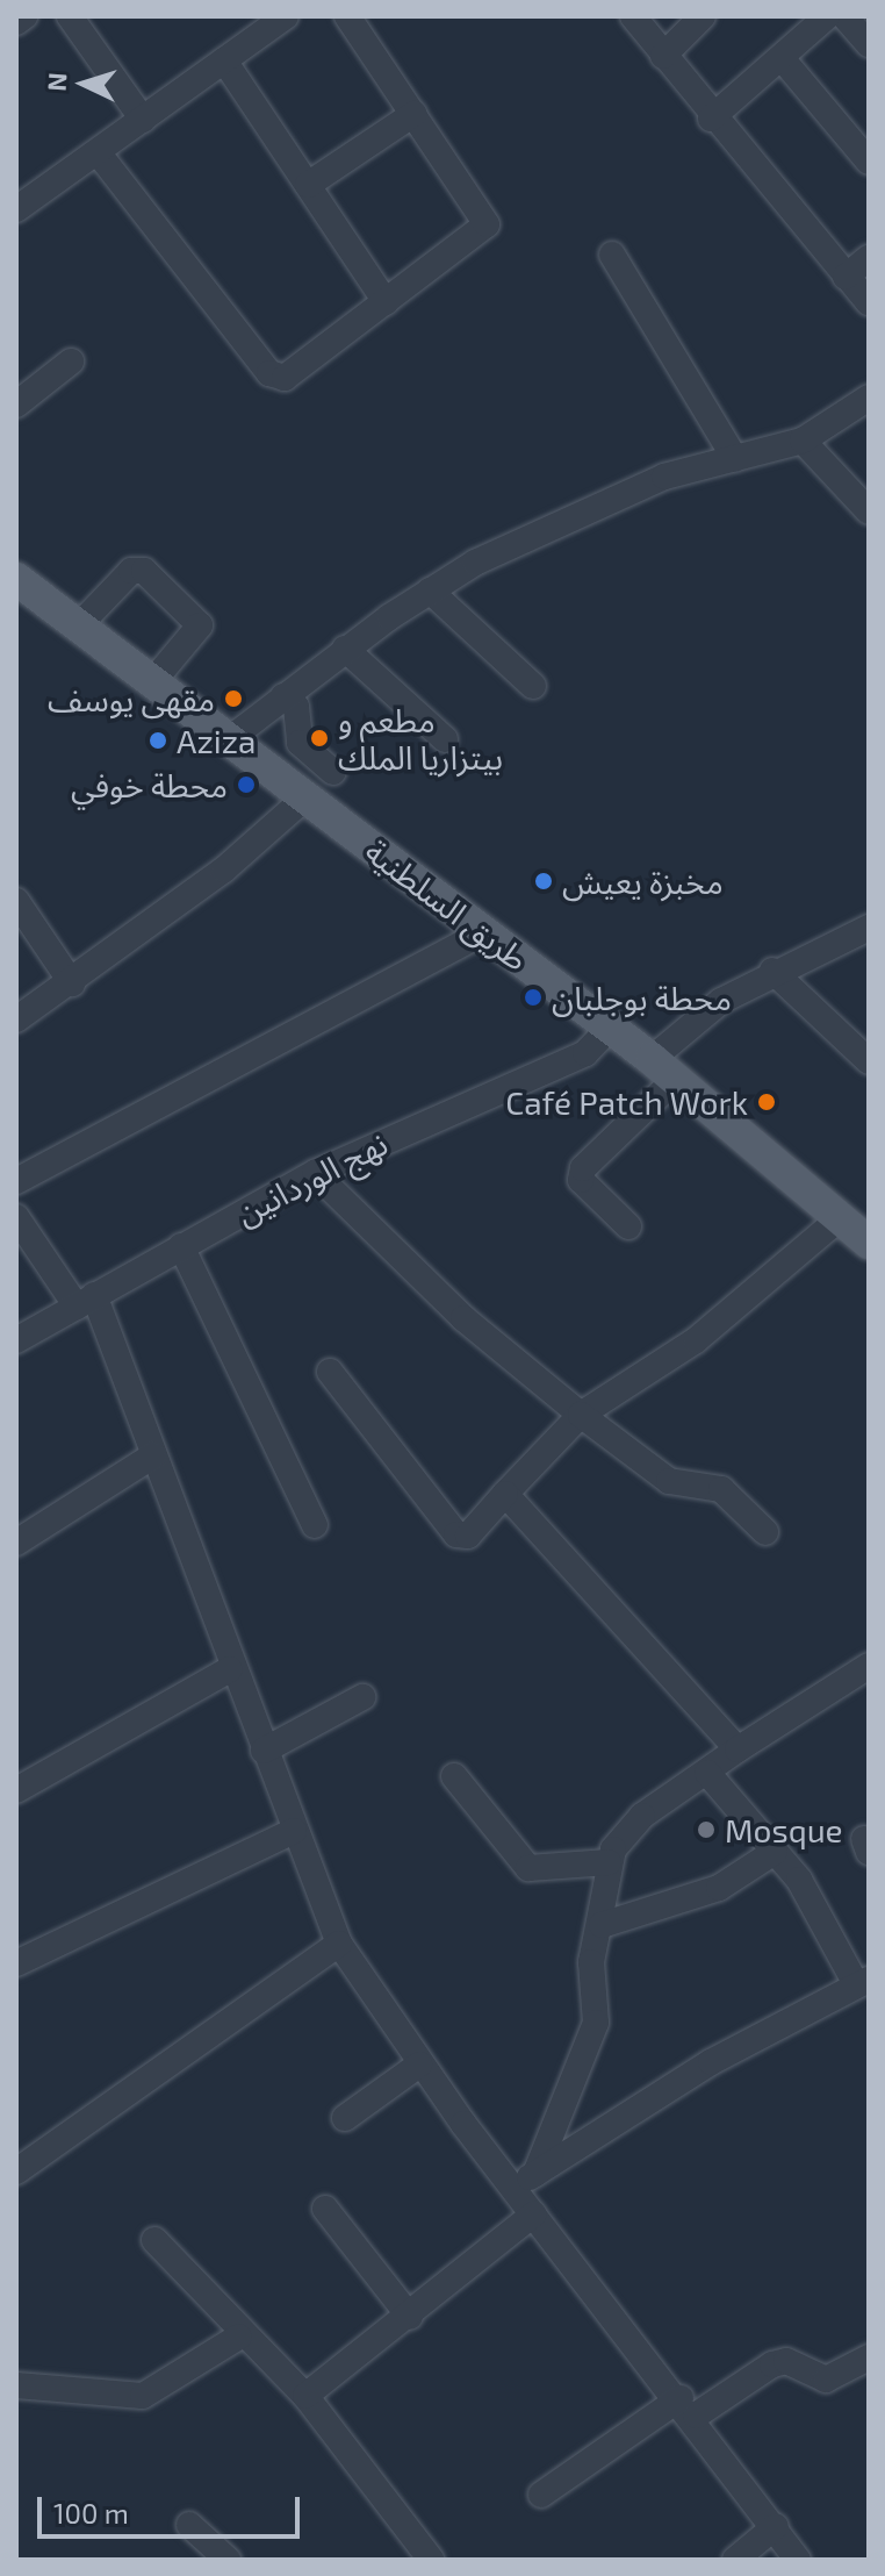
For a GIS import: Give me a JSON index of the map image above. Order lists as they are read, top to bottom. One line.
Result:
{"streets":{"main road":["طريق السلطنية"],"street":["نهج الوردانين"]},"crossings":[["طريق السلطنية","نهج الوردانين"]],"places":["مقهى يوسف","مطعم و بيتزاريا الملك","Aziza","محطة خوفي","مخبزة يعيش","محطة بوجلبان","Café Patch Work","Mosque"],"scale_bar":"100 m","north":"left"}
